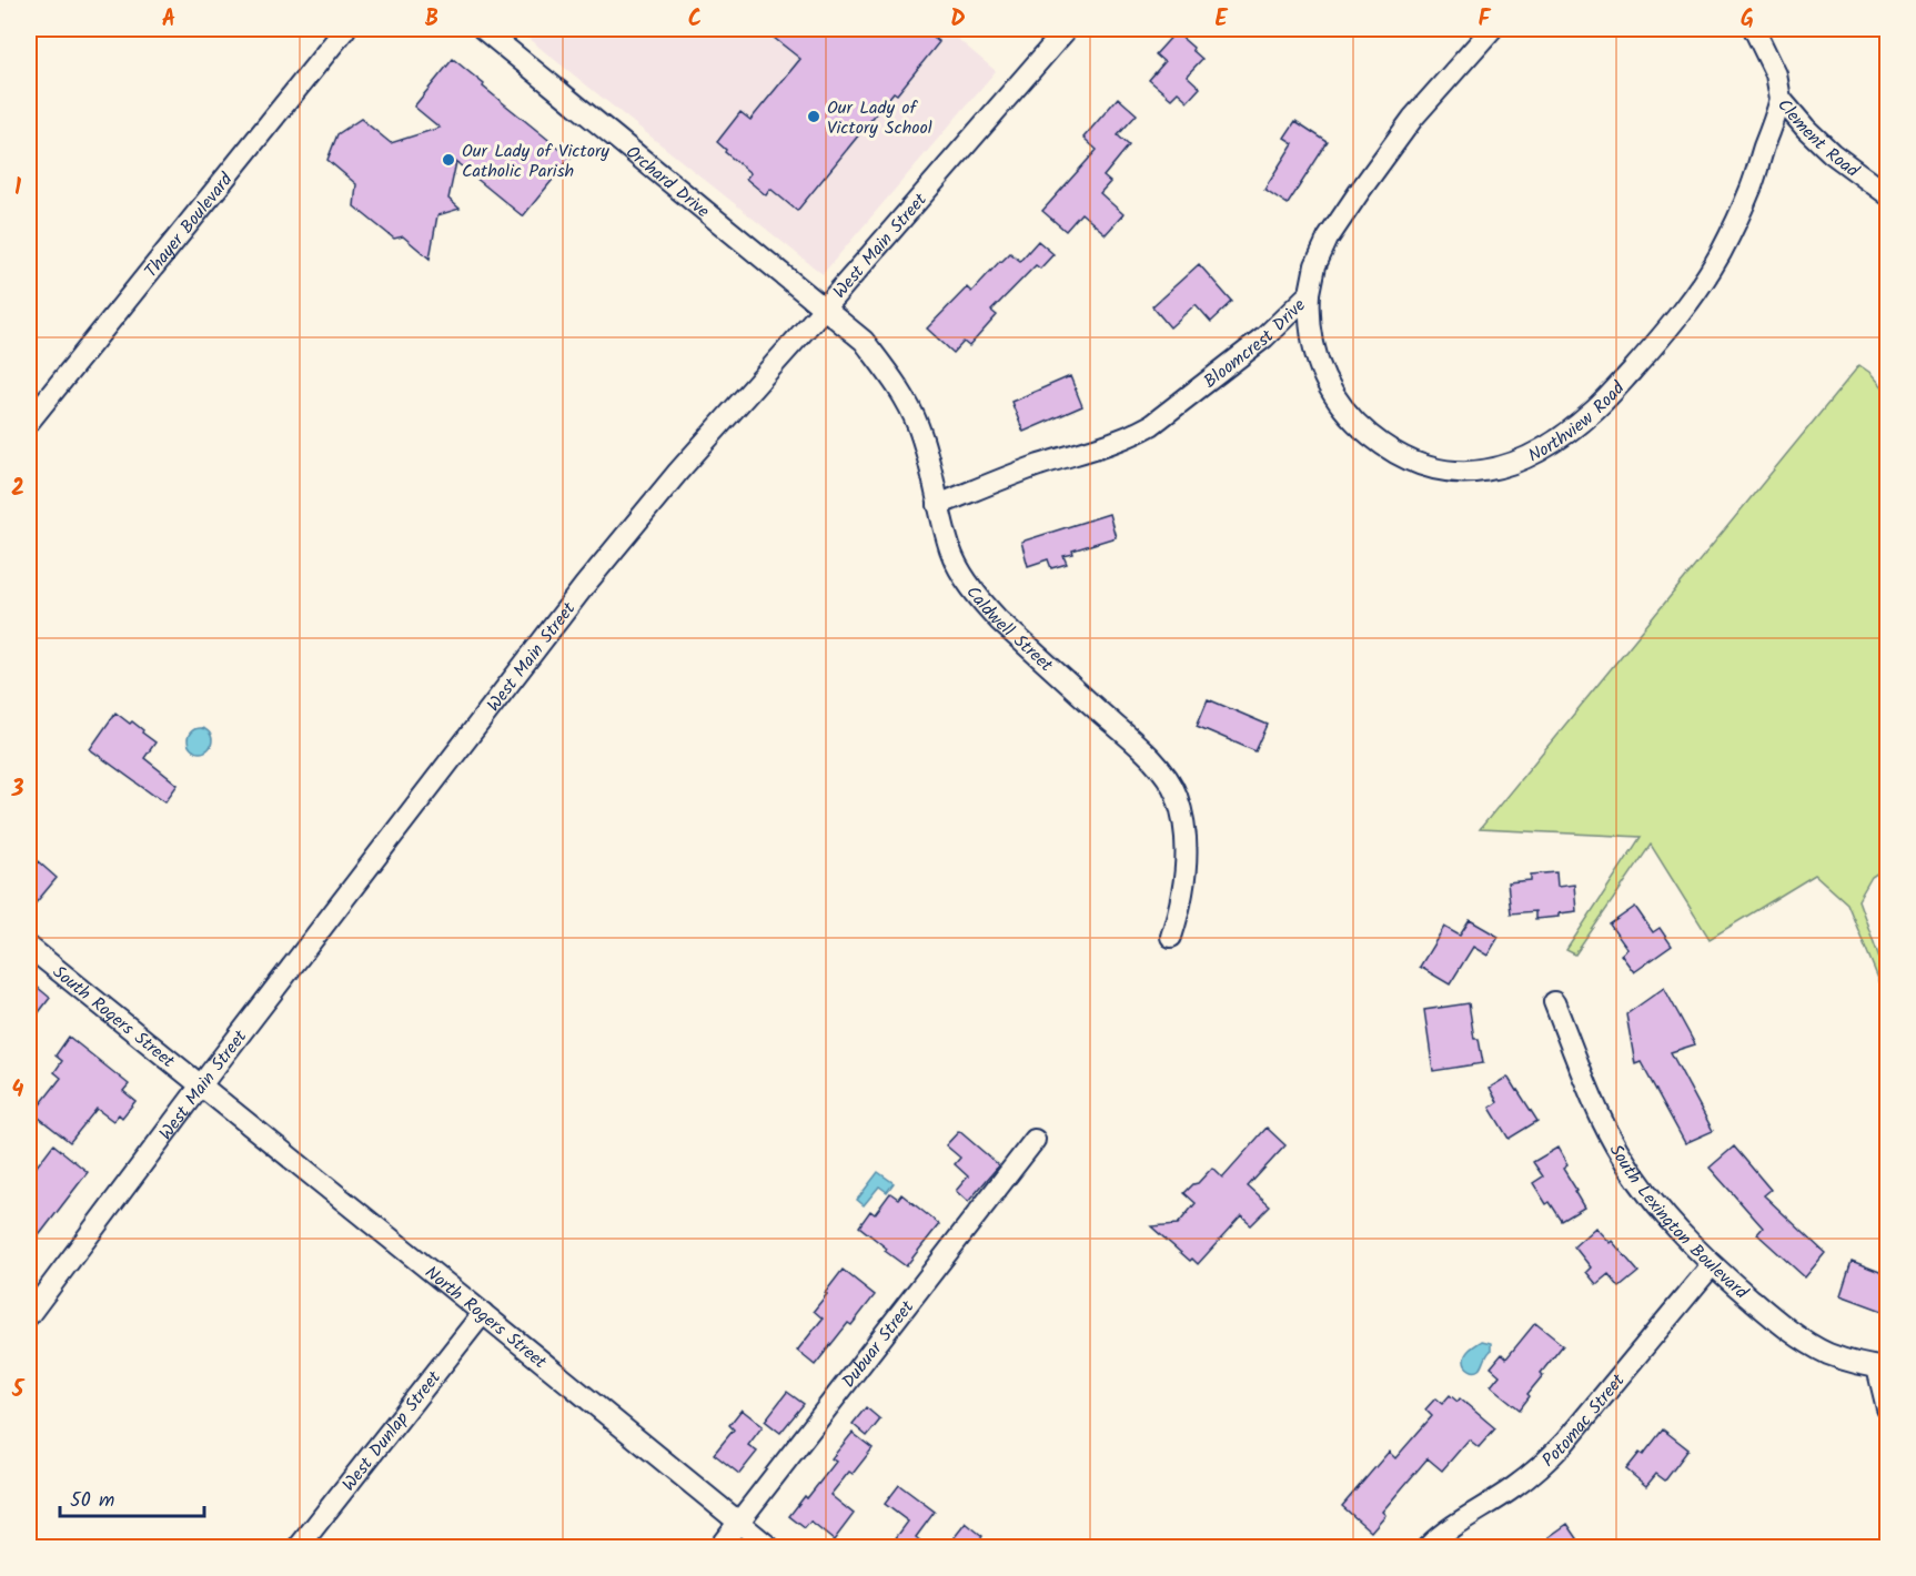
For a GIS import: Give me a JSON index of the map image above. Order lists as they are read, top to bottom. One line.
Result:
{"streets":{"street":["Clement Road","Orchard Drive","Thayer Boulevard","West Main Street","Bloomcrest Drive","Northview Road","Caldwell Street","South Rogers Street","South Lexington Boulevard","North Rogers Street","Dubuar Street","Potomac Street","West Dunlap Street"]},"crossings":[["Clement Road","Northview Road"],["Orchard Drive","West Main Street"],["Orchard Drive","Caldwell Street"],["West Main Street","Caldwell Street"],["West Main Street","South Rogers Street"],["West Main Street","North Rogers Street"],["Bloomcrest Drive","Northview Road"],["Bloomcrest Drive","Caldwell Street"],["South Rogers Street","North Rogers Street"],["South Lexington Boulevard","Potomac Street"],["North Rogers Street","Dubuar Street"],["North Rogers Street","West Dunlap Street"]],"places":["Our Lady of Victory School","Our Lady of Victory Catholic Parish"],"scale_bar":"50 m","grid":{"columns":["A","B","C","D","E","F","G"],"rows":["1","2","3","4","5"]}}
